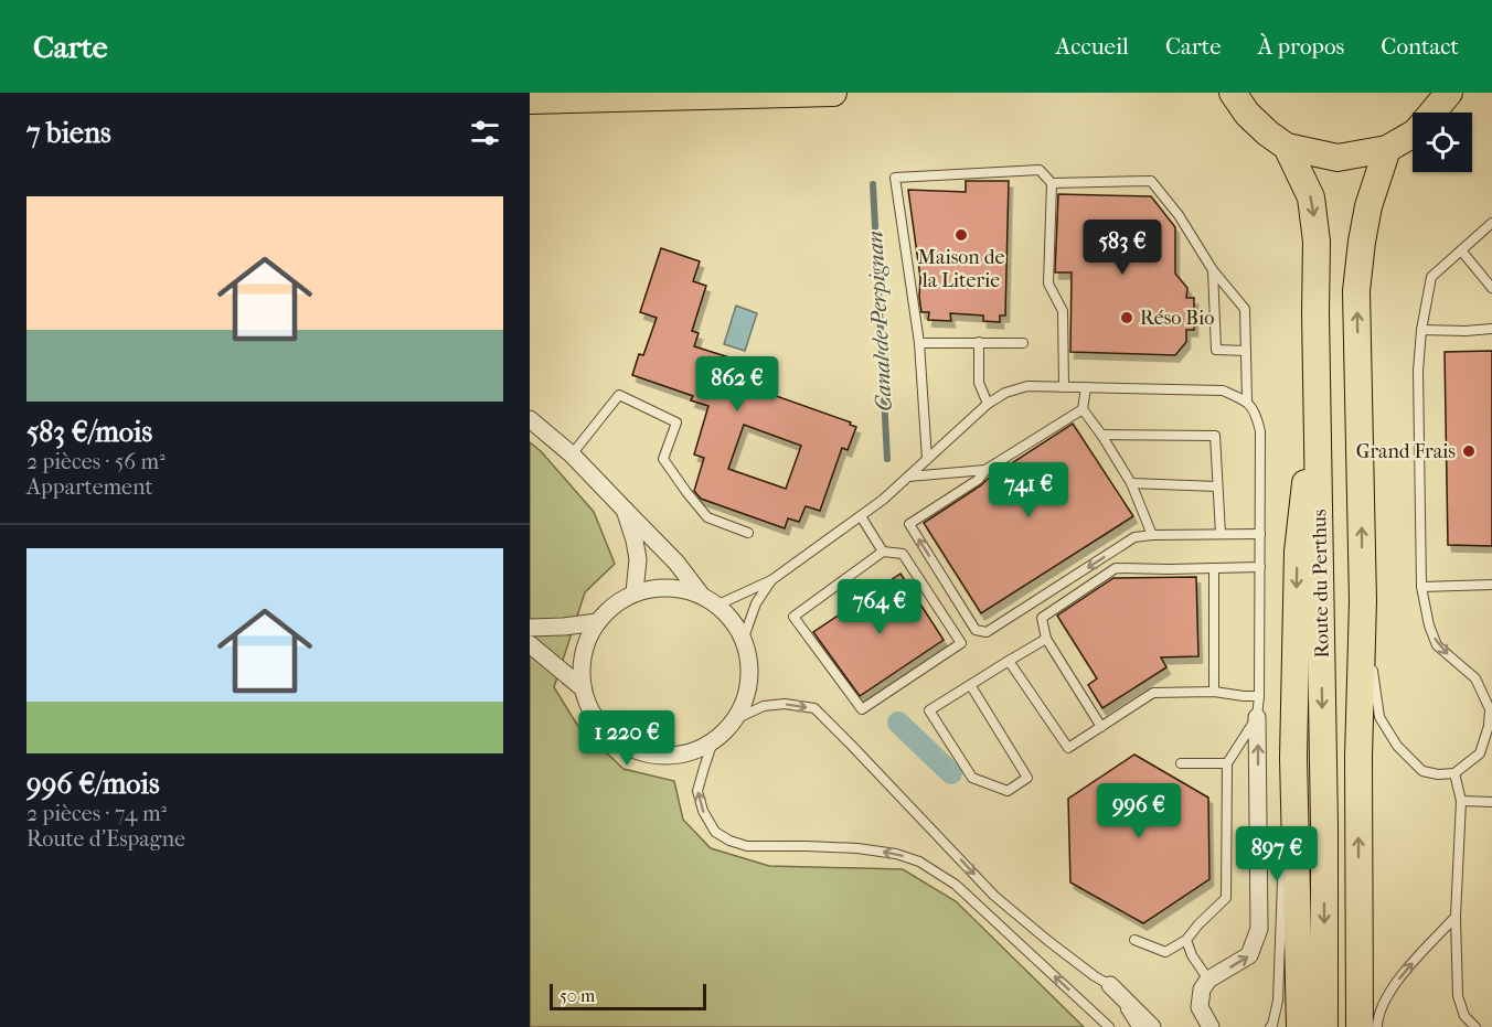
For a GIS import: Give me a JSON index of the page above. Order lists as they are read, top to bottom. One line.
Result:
{"streets":{"main road":["Route du Perthus"]},"water":["Canal de Perpignan"],"places":["Maison de la Literie","Réso Bio","Grand Frais"],"scale_bar":"50 m","page":{"header":"Carte","nav":["Accueil","Carte","À propos","Contact"],"heading":"7 biens","list":[{"name":"583 €/mois","note":"2 pièces · 56 m² · Appartement"},{"name":"996 €/mois","note":"2 pièces · 74 m² · Route d'Espagne"}],"price":["583 €","862 €","741 €","764 €","1 220 €","996 €","897 €"],"scale":"50 m"}}
